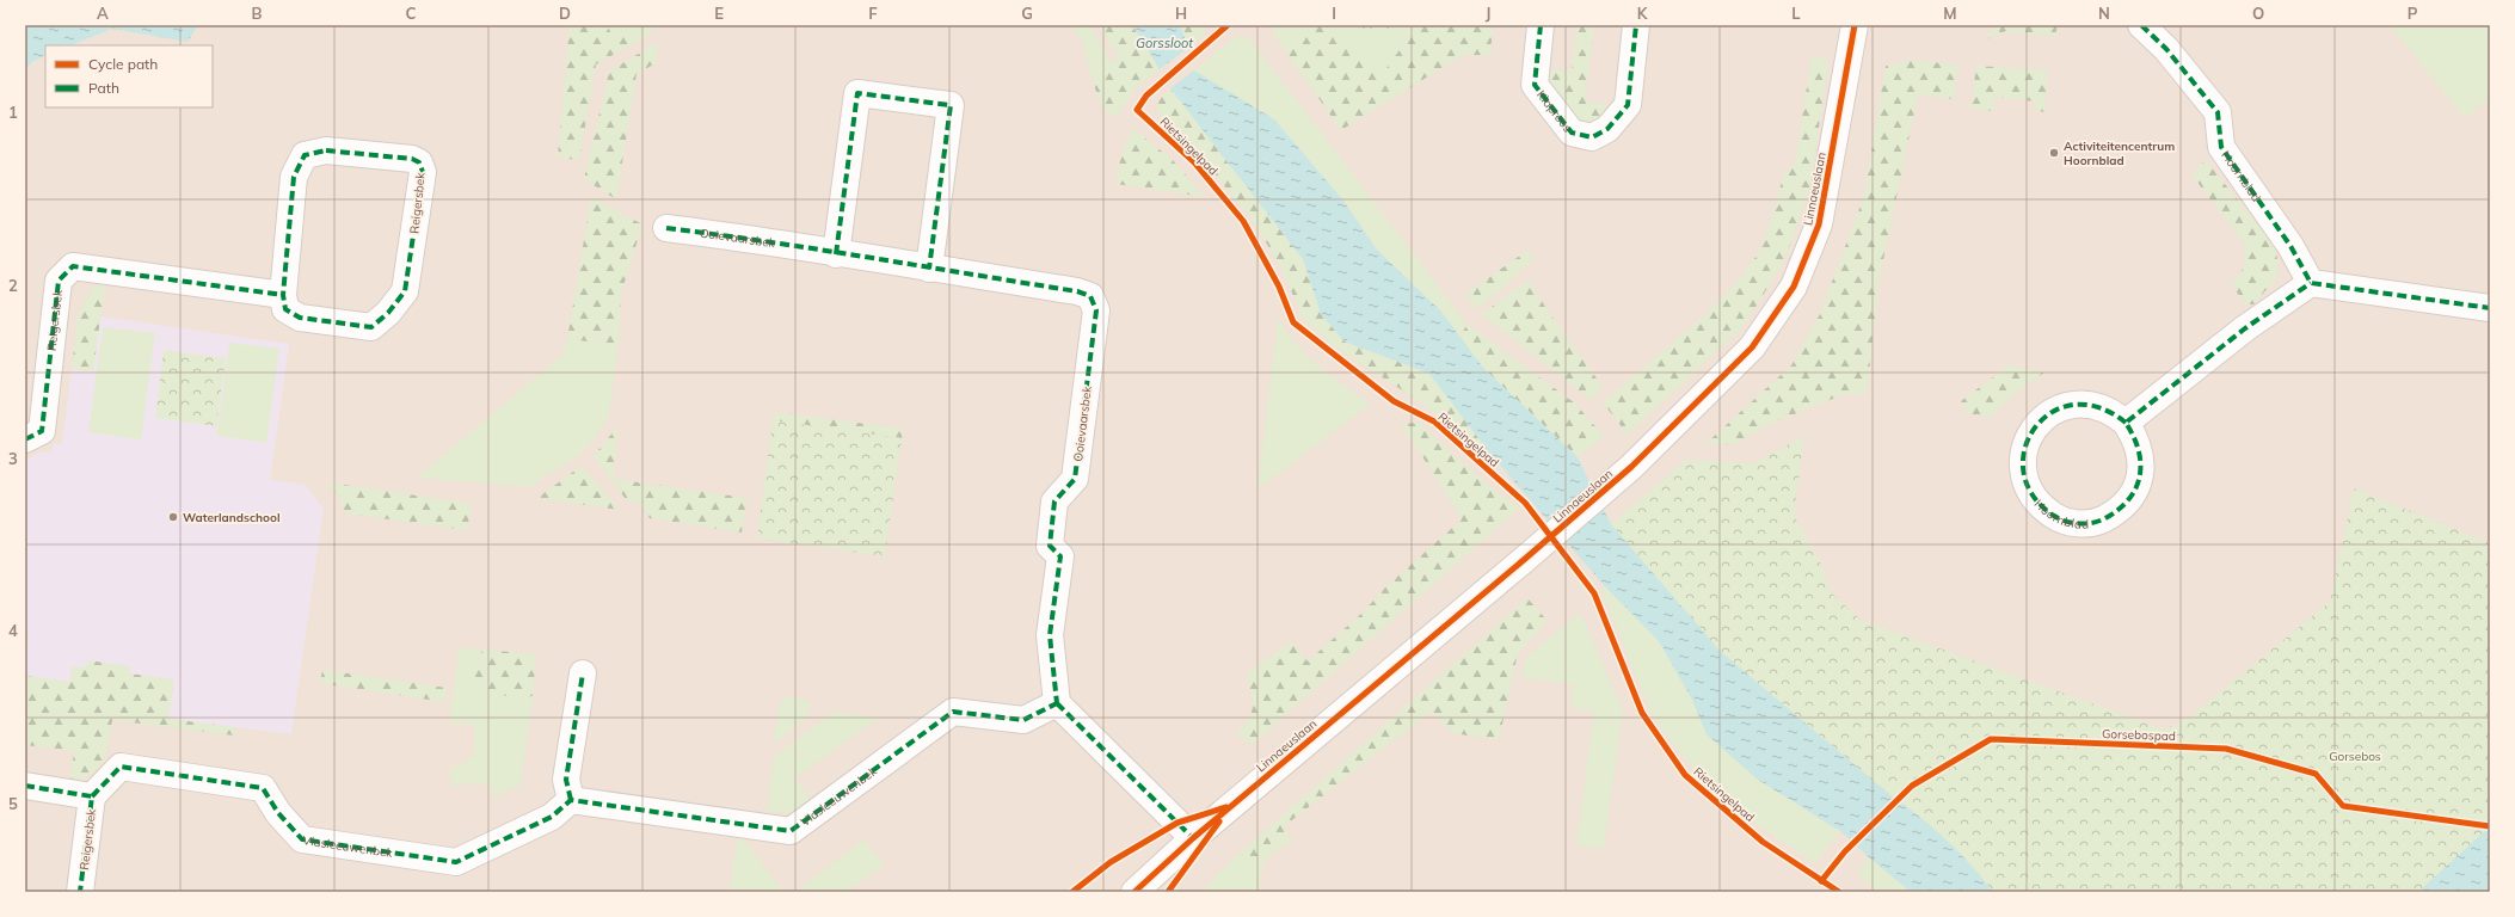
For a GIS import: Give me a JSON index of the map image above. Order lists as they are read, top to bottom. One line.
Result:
{"streets":{"street":["Klaproos","Hoornblad","Linnaeuslaan","Reigersbek","Ooievaarsbek","Vlasleeuwenbek"],"cycle path":["Rietsingelpad","Gorsebospad"]},"crossings":[["Reigersbek","Vlasleeuwenbek"],["Ooievaarsbek","Vlasleeuwenbek"]],"water":["Gorssloot"],"parks":["Gorsebos"],"places":["Activiteitencentrum Hoornblad","Waterlandschool"],"legend":["Cycle path","Path"],"grid":{"columns":["A","B","C","D","E","F","G","H","I","J","K","L","M","N","O","P"],"rows":["1","2","3","4","5"]}}
